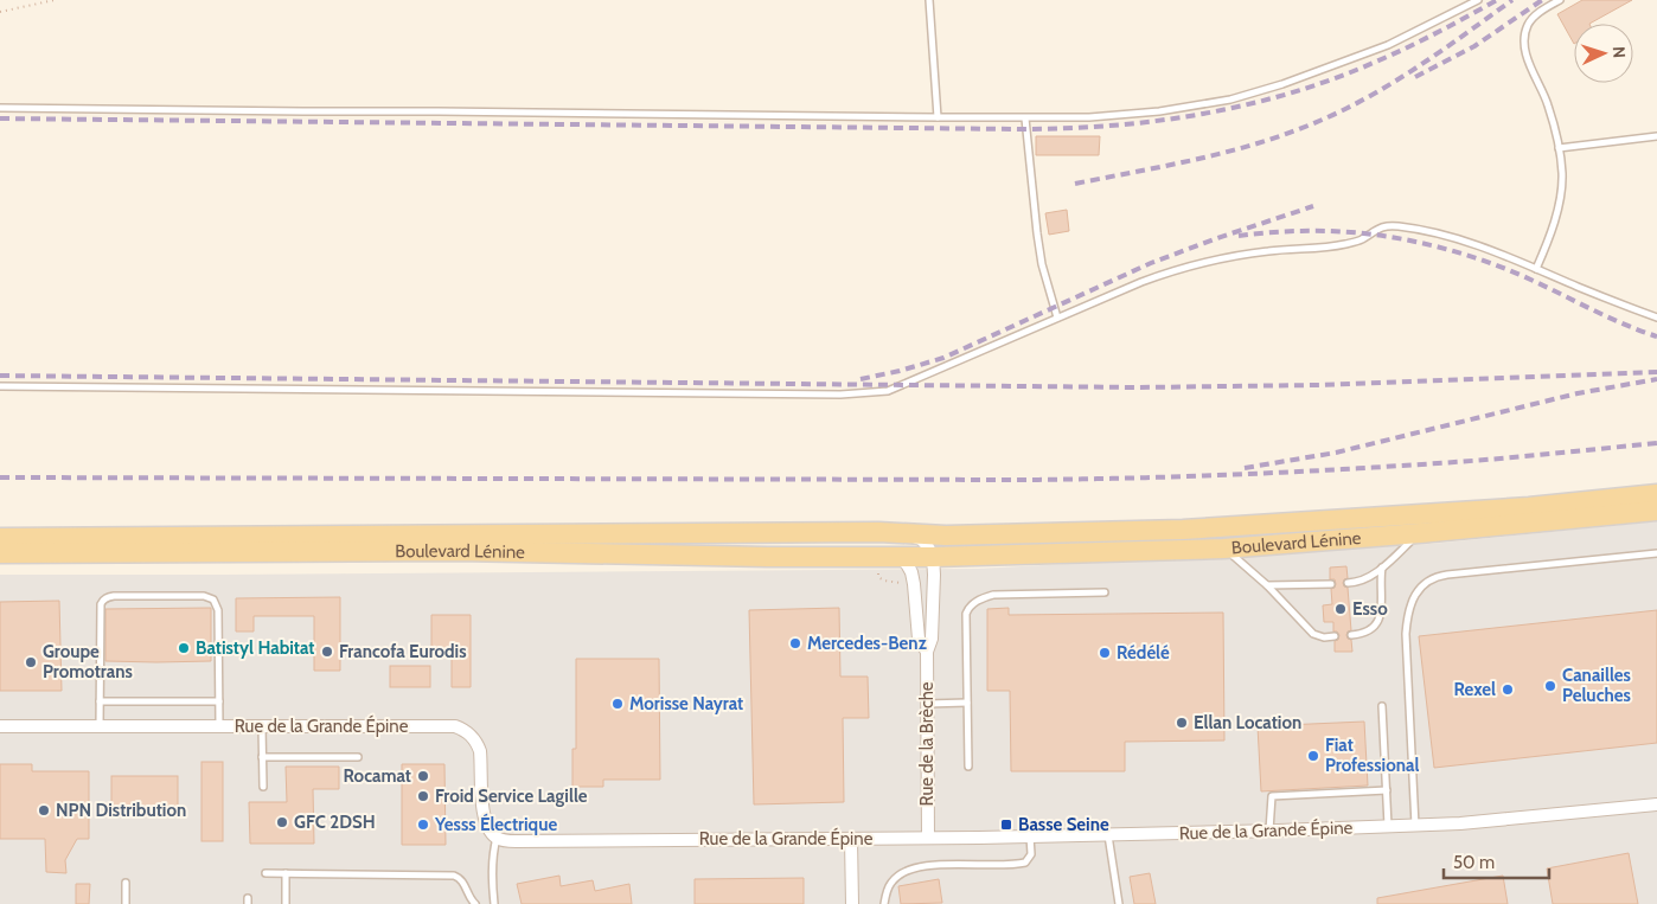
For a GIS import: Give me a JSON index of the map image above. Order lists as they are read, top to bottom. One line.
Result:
{"streets":{"main road":["Boulevard Lénine"],"street":["Rue de la Grande Épine","Rue de la Brèche"]},"crossings":[["Boulevard Lénine","Rue de la Brèche"],["Rue de la Grande Épine","Rue de la Brèche"]],"places":{"other":["Esso","Mercedes-Benz","Batistyl Habitat","Francofa Eurodis","Rédélé","Groupe Promotrans","Canailles Peluches","Rexel","Morisse Nayrat","Ellan Location","Fiat Professional","Rocamat","Froid Service Lagille","NPN Distribution","GFC 2DSH","Yesss Électrique"],"transit":["Basse Seine"]},"scale_bar":"50 m","north":"right"}
